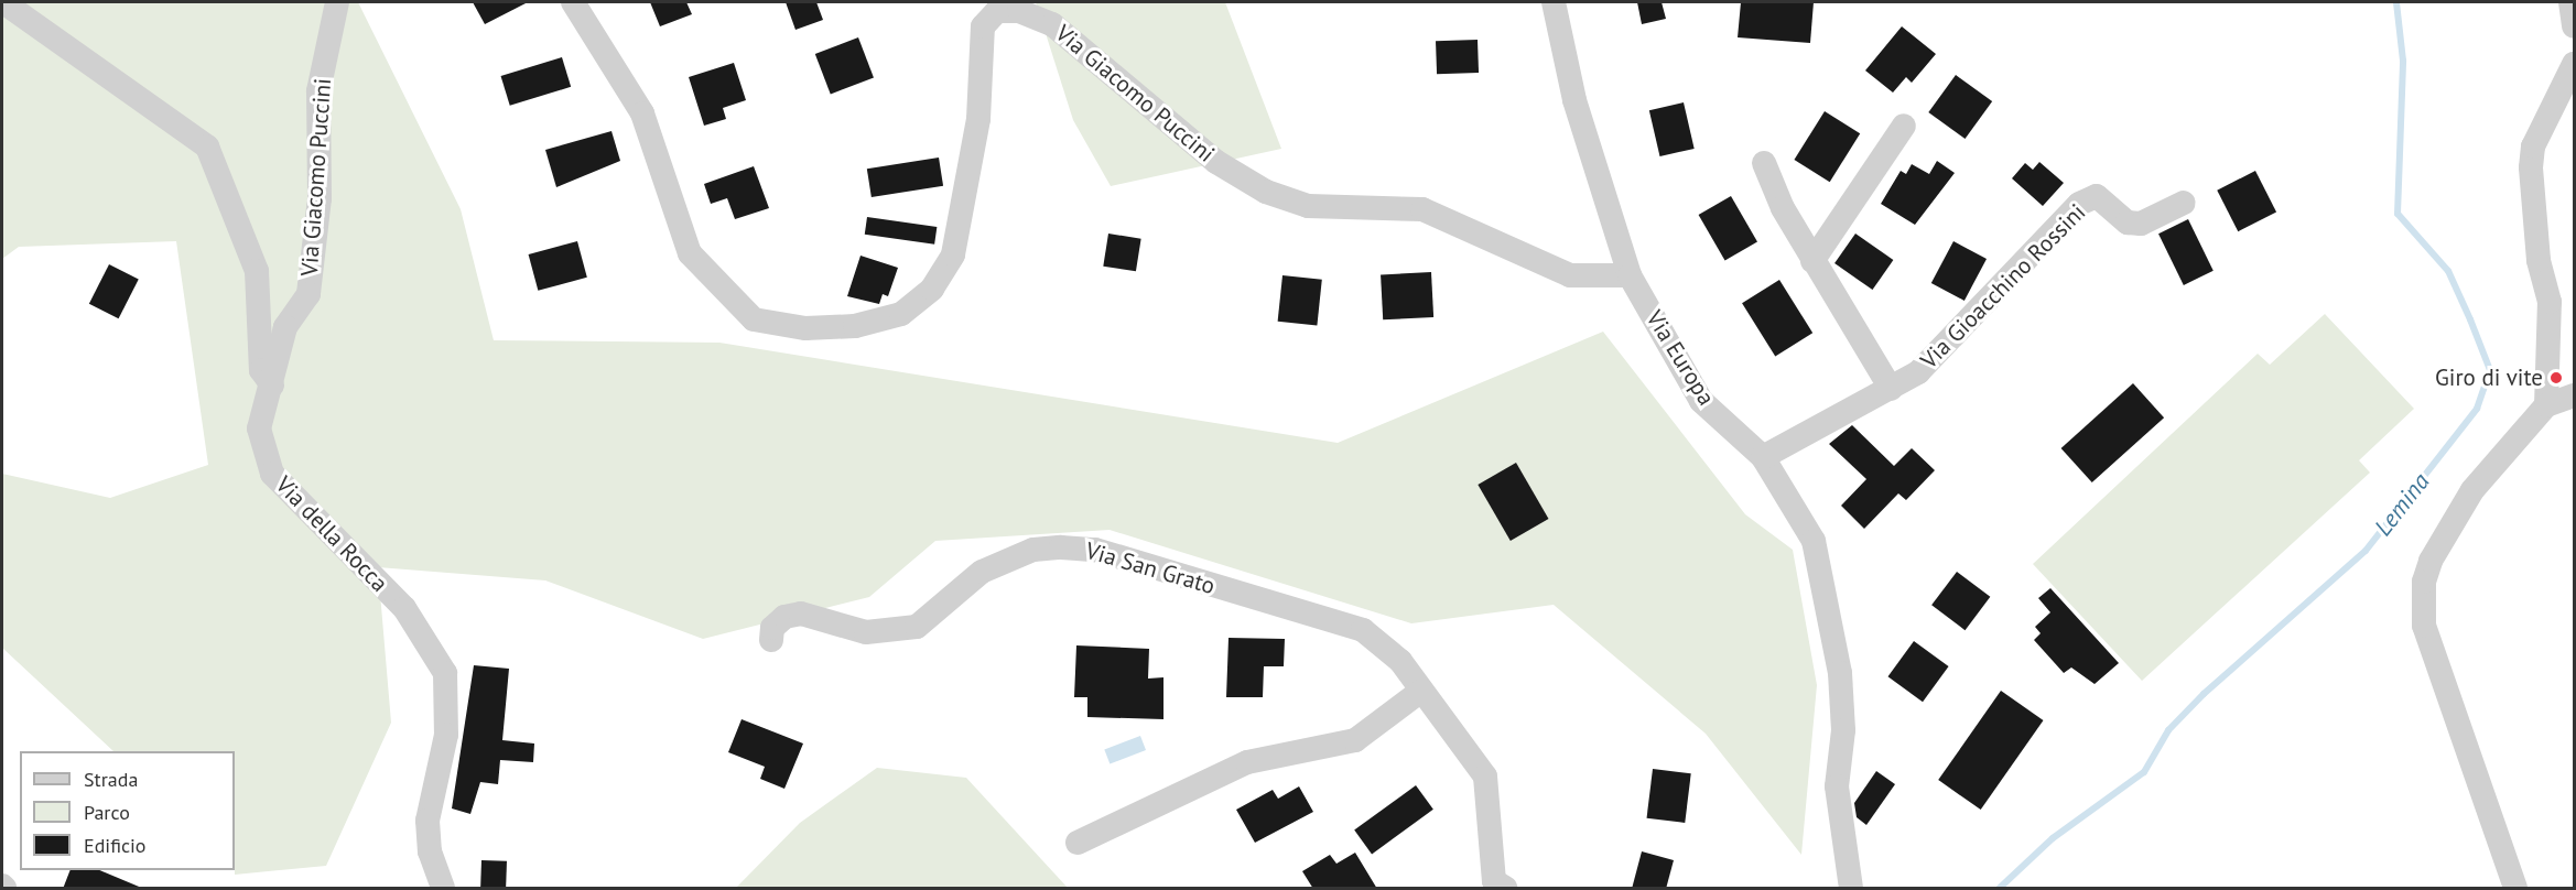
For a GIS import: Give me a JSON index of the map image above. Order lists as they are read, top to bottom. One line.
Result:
{"streets":{"street":["Via Giacomo Puccini","Via Gioacchino Rossini","Via Europa","Via della Rocca","Via San Grato"]},"crossings":[["Via Giacomo Puccini","Via Europa"],["Via Giacomo Puccini","Via della Rocca"],["Via Gioacchino Rossini","Via Europa"]],"water":["Lemina"],"places":["Giro di vite"],"legend":["Strada","Parco","Edificio"]}
